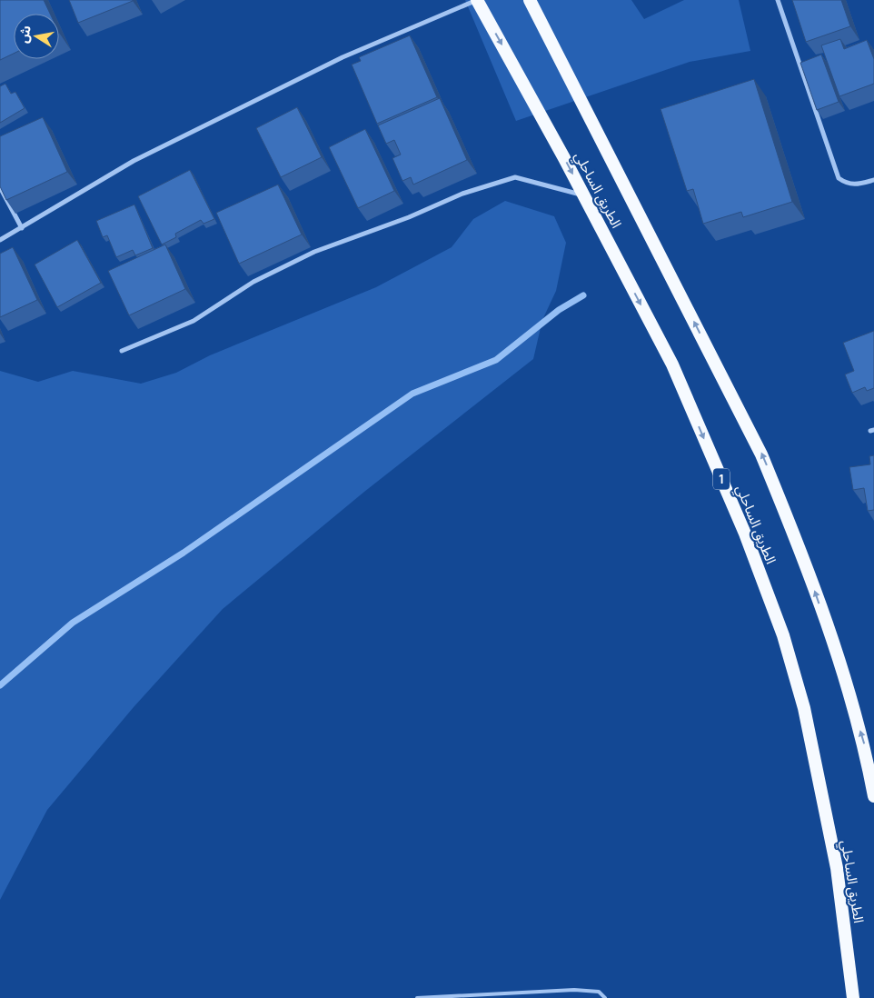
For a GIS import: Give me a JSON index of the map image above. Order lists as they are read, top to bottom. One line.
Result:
{"streets":{"highway":["الطريق الساحلي","1"]},"north":"left"}
